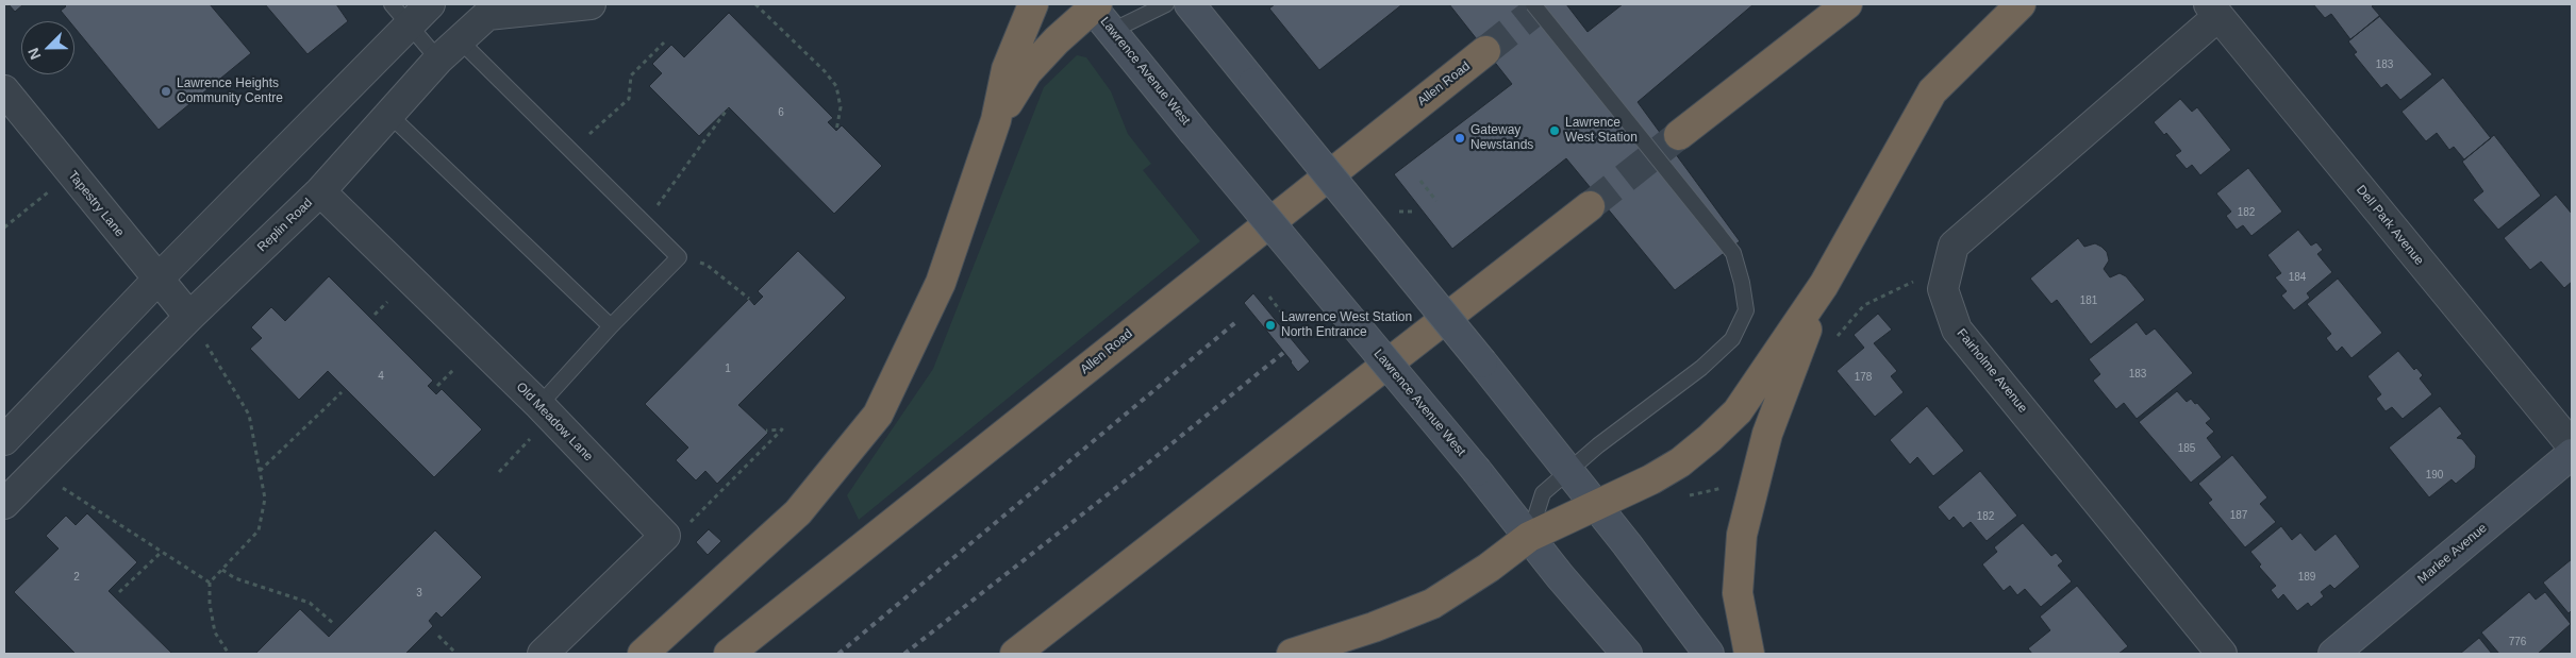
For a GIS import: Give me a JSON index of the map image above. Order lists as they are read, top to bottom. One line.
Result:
{"streets":{"highway":["Allen Road"],"main road":["Lawrence Avenue West","Marlee Avenue"],"street":["Tapestry Lane","Replin Road","Dell Park Avenue","Fairholme Avenue","Old Meadow Lane"]},"crossings":[["Tapestry Lane","Replin Road"],["Replin Road","Old Meadow Lane"],["Dell Park Avenue","Fairholme Avenue"]],"places":["Lawrence Heights Community Centre","Lawrence West Station","Gateway Newstands","Lawrence West Station North Entrance"],"house_numbers":["183","6","182","184","181","1","183","4","178","185","190","187","182","2","189","3","776"],"north":"bottom left"}
